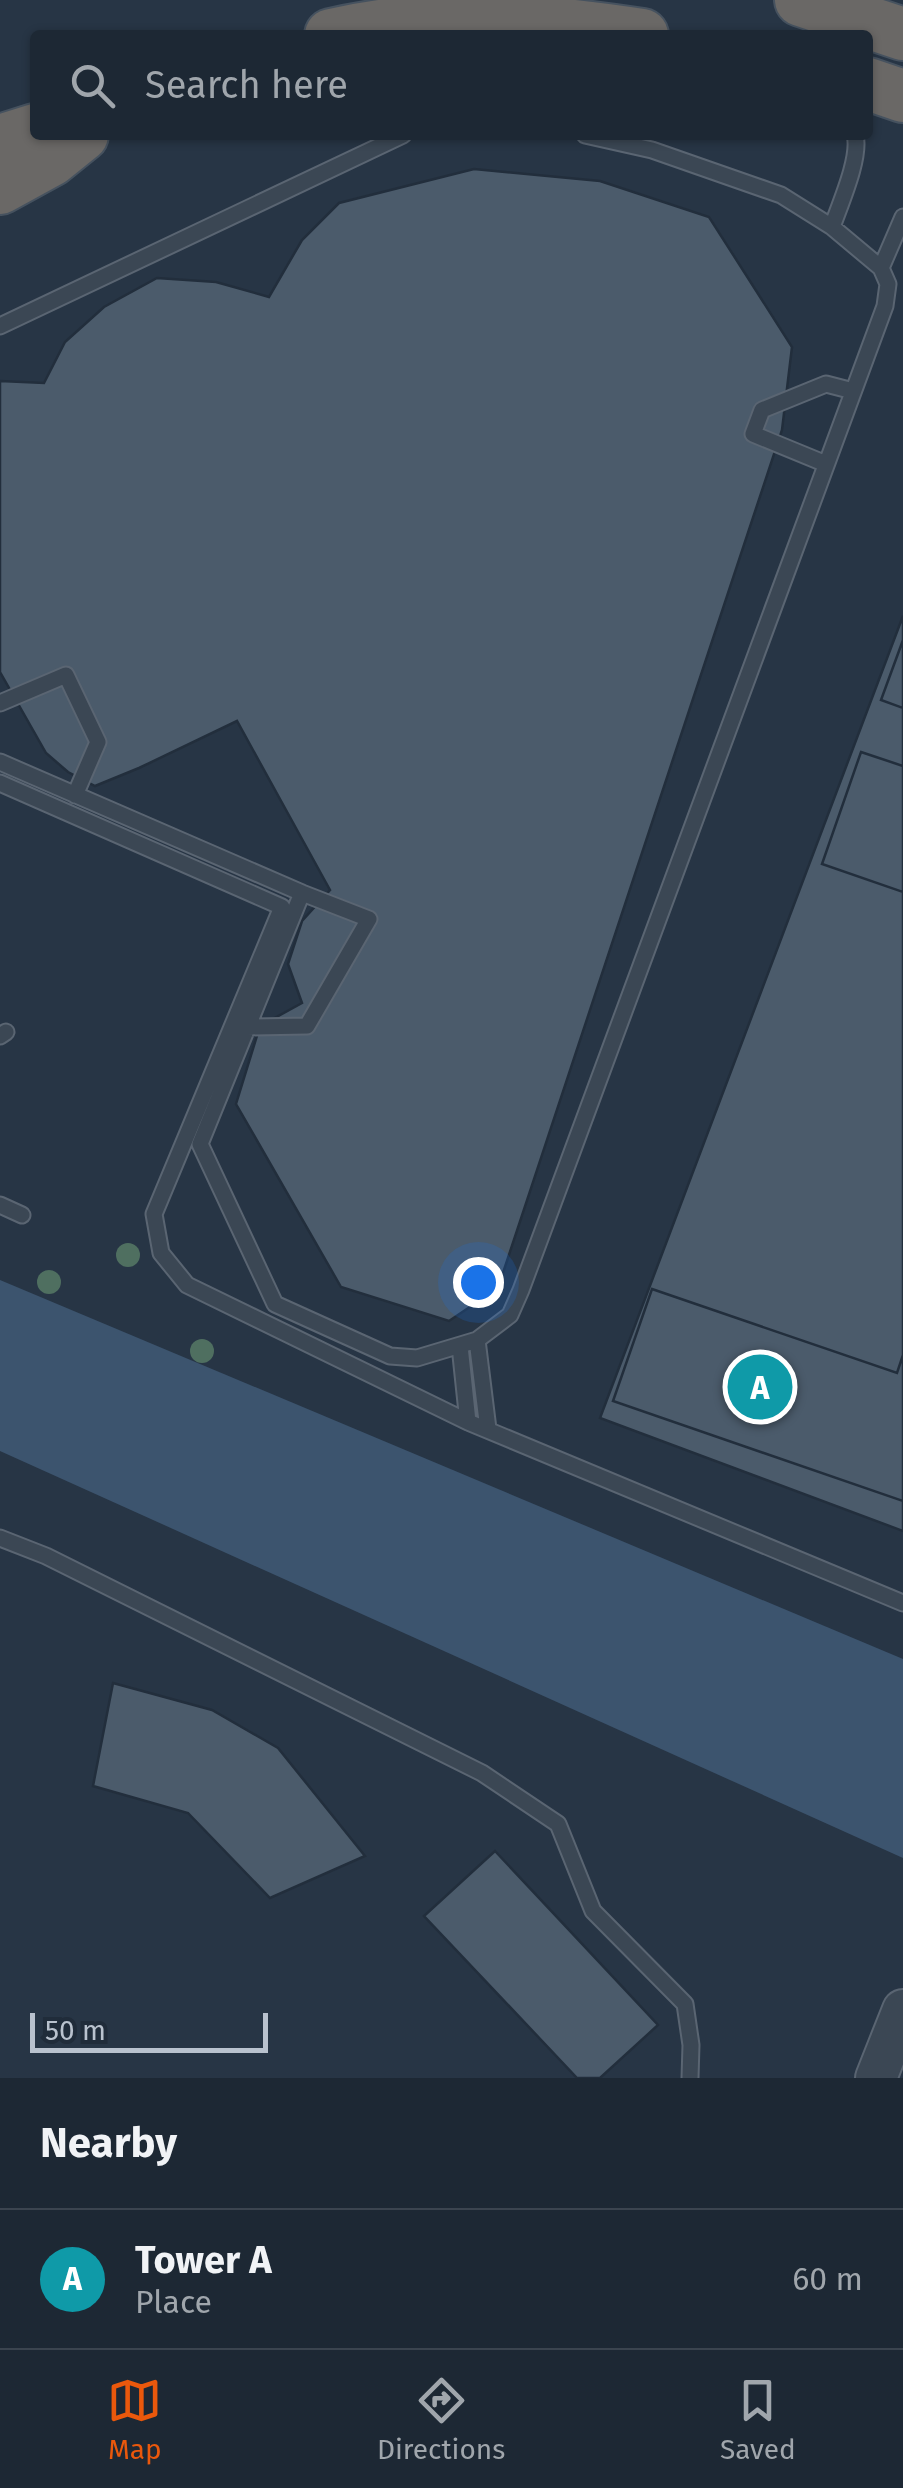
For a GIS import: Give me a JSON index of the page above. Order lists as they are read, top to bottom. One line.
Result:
{"scale_bar":"50 m","page":{"search":"Search here","pins":"A","scale":"50 m","heading":"Nearby","list":[{"mark":"A","name":"Tower A","note":"Place","value":"60 m"}],"nav":["Map","Directions","Saved"]}}
